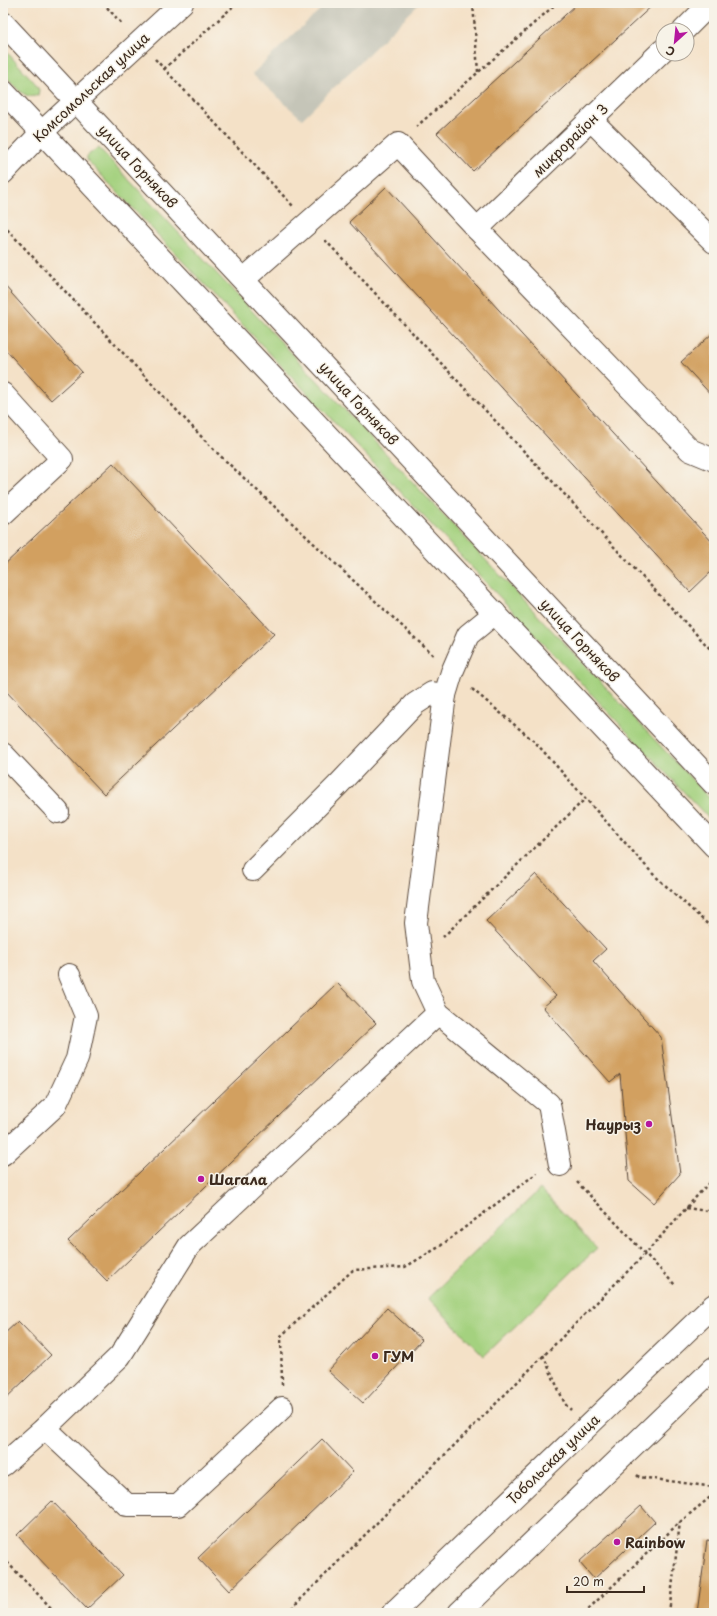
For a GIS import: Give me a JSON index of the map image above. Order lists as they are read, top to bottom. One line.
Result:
{"streets":{"street":["Комсомольская улица","микрорайон 3","улица Горняков","Тобольская улица"]},"crossings":[["Комсомольская улица","улица Горняков"]],"places":["Наурыз","Шагала","ГУМ","Rainbow"],"scale_bar":"20 m","north":"bottom left"}
